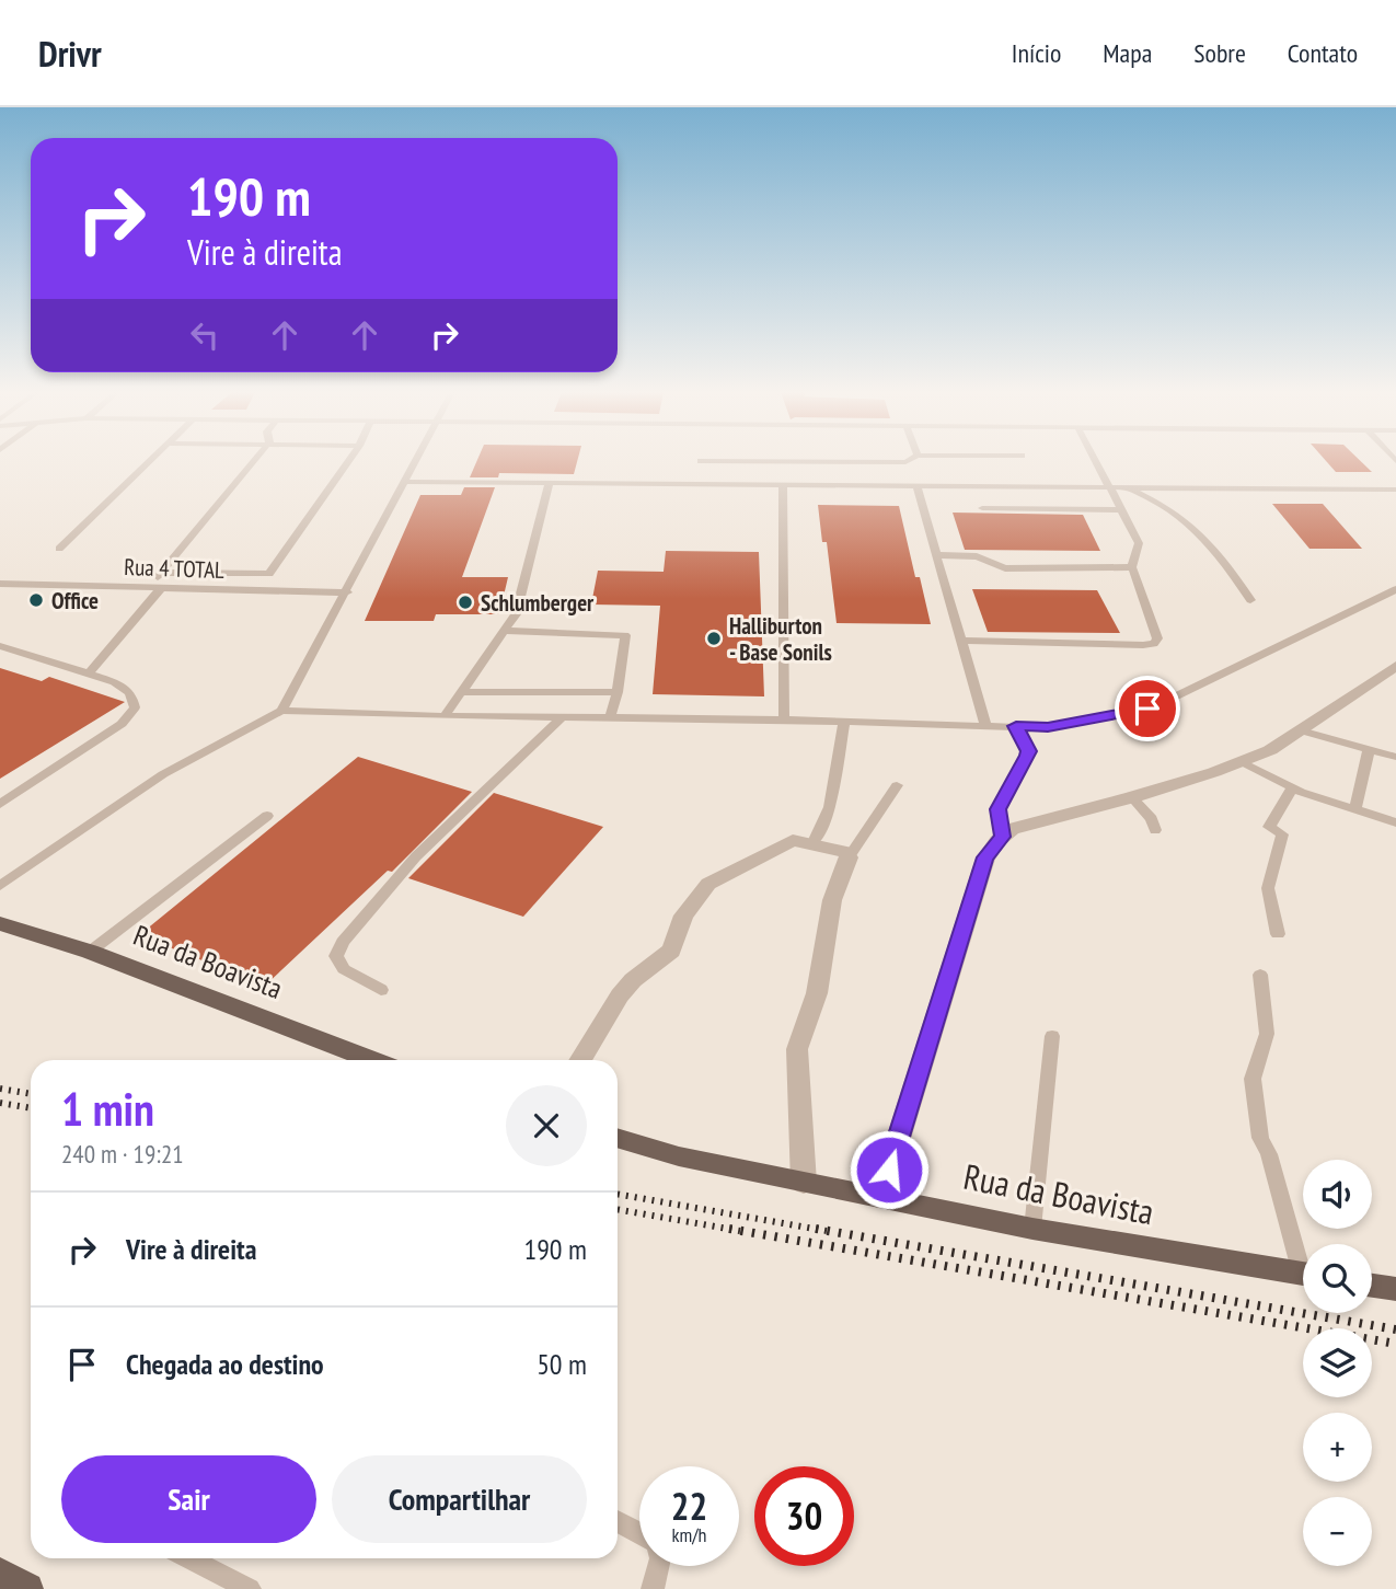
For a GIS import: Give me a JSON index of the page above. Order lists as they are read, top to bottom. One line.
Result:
{"streets":{"main road":["Rua da Boavista"],"lane":["Rua 4 TOTAL"]},"places":["Office","Schlumberger","Halliburton - Base Sonils"],"page":{"header":"Drivr","nav":["Início","Mapa","Sobre","Contato"],"turn":["190 m","Vire à direita"],"heading":["1 min","240 m · 19:21"],"map_buttons":["+","−"],"list":[{"name":"Vire à direita","value":"190 m"},{"name":"Chegada ao destino","value":"50 m"}],"buttons":["Sair","Compartilhar"],"speed":"22 km/h","limit":"30"}}
